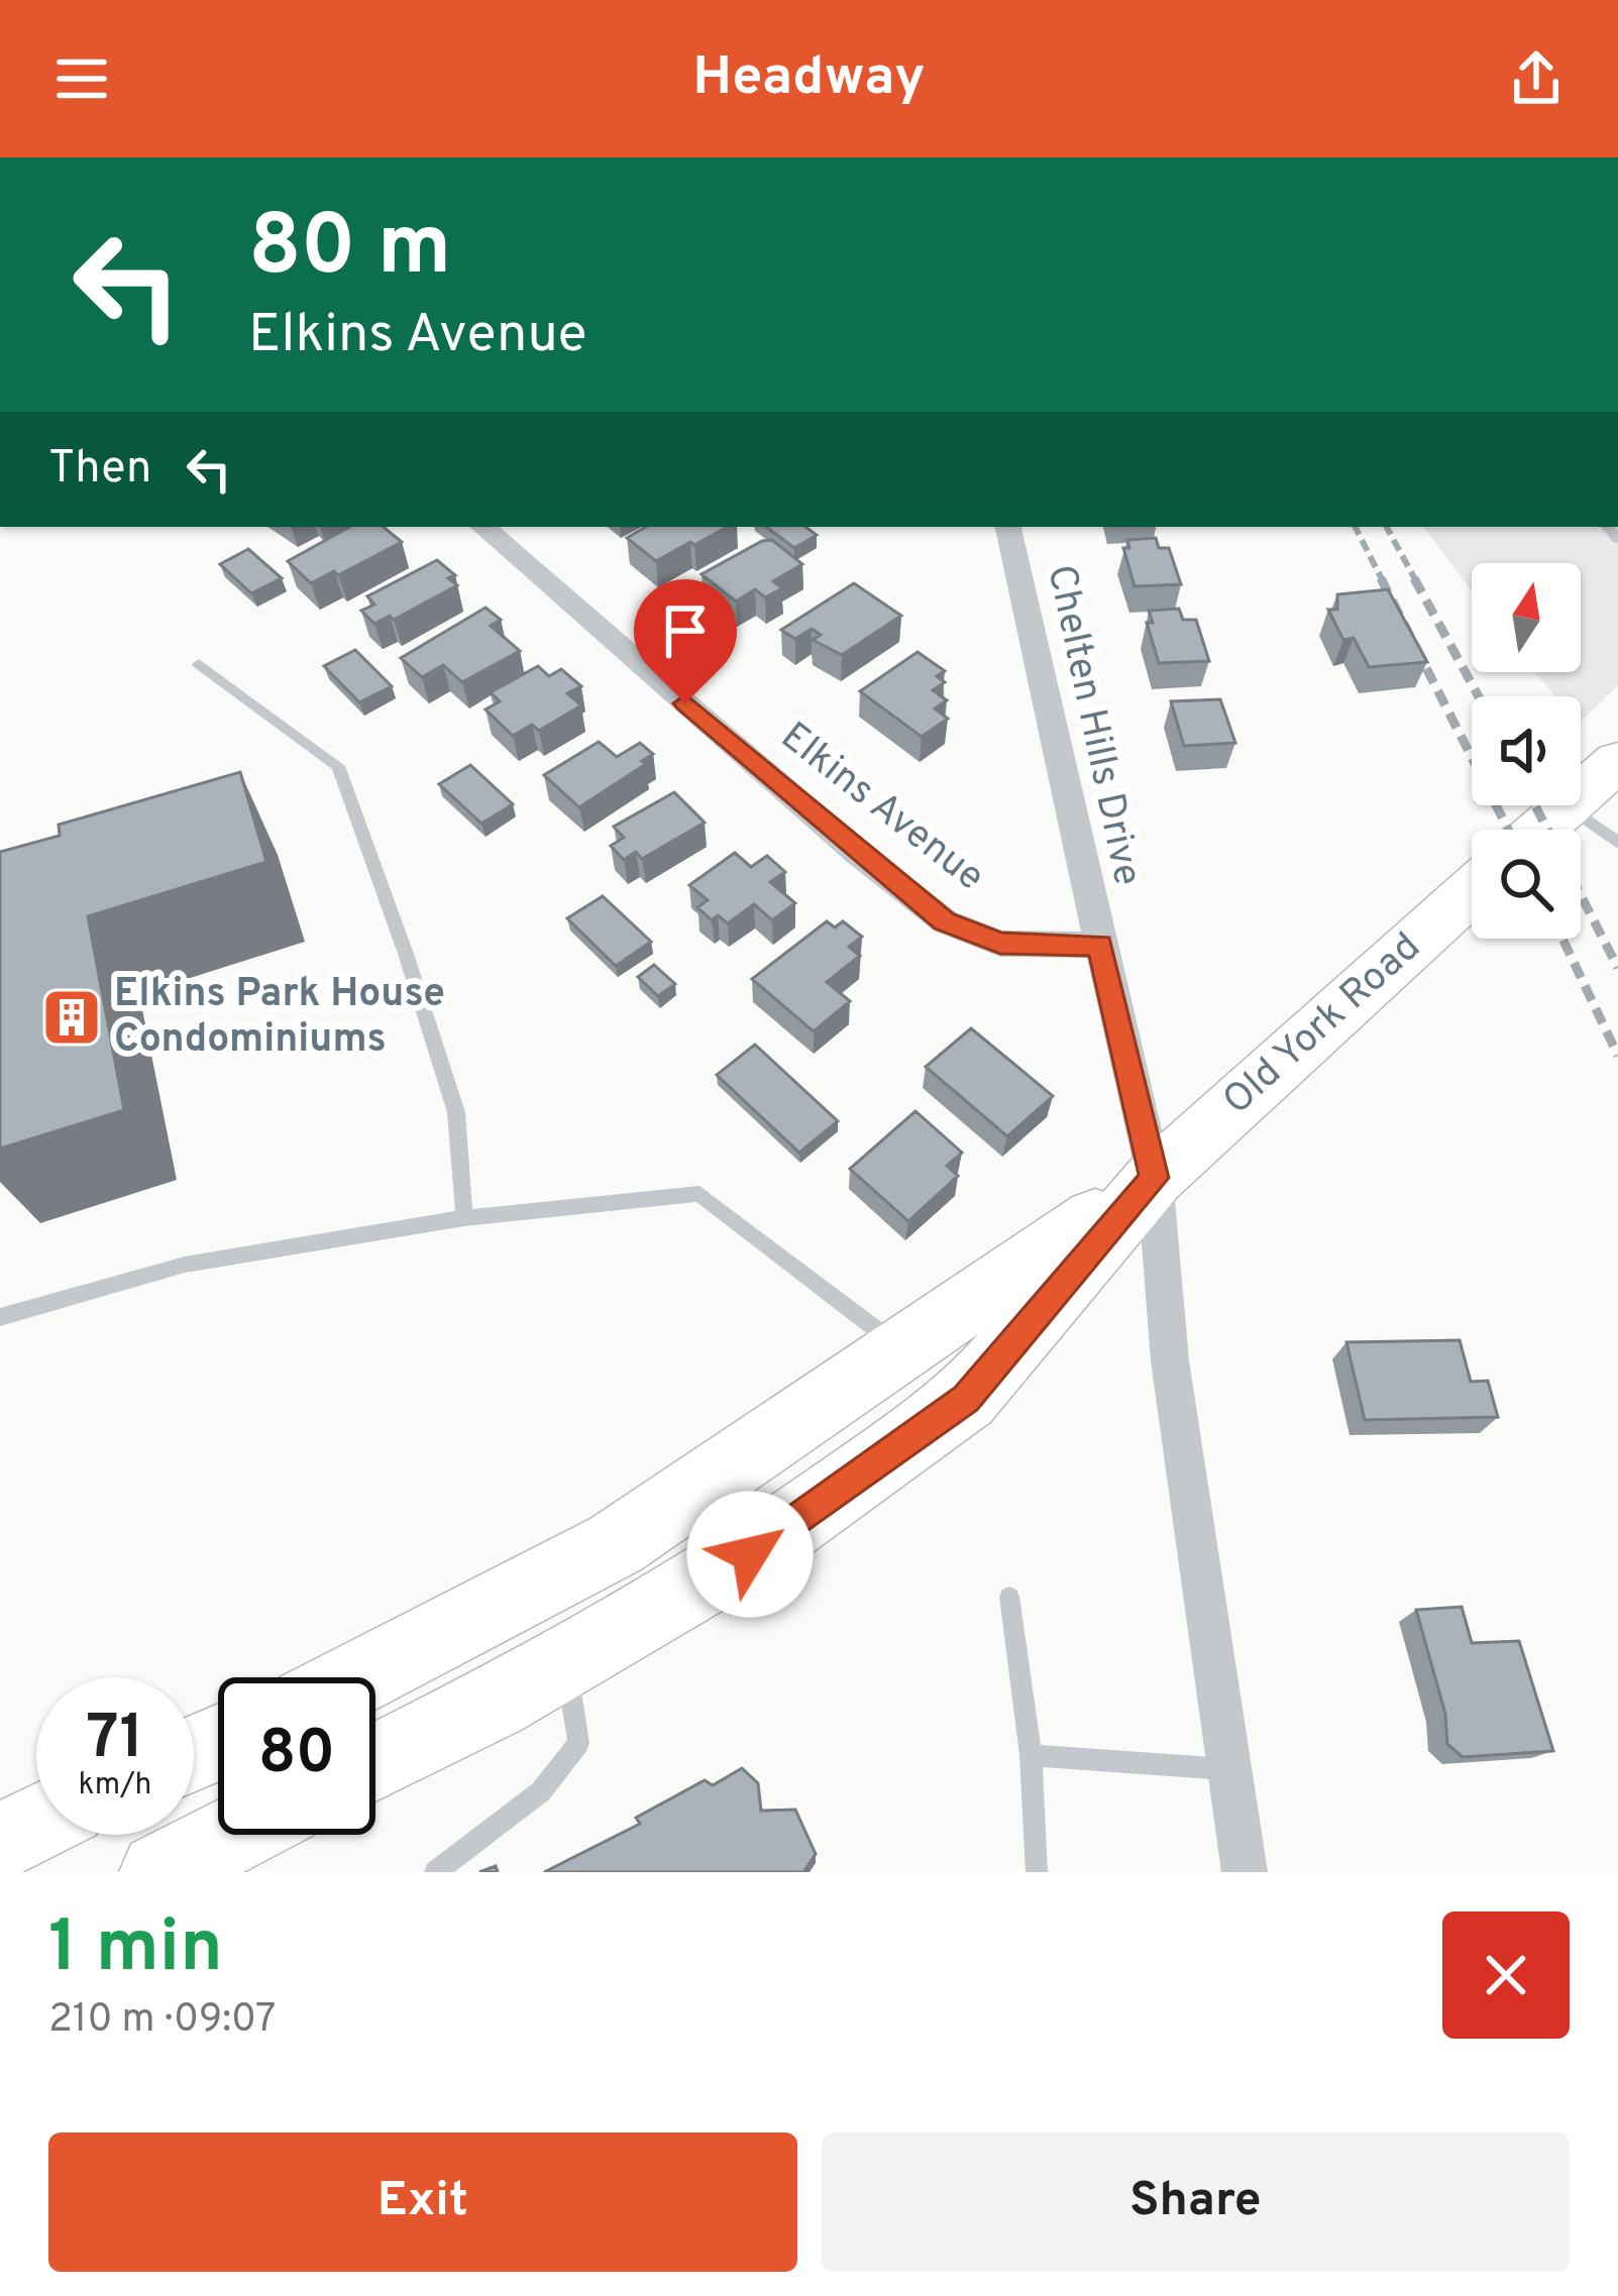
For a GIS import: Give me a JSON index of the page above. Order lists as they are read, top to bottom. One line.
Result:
{"streets":{"highway":["Old York Road"],"street":["Chelten Hills Drive","Elkins Avenue"]},"crossings":[["Chelten Hills Drive","Elkins Avenue"]],"places":{"building":["Elkins Park House Condominiums"]},"north":"top","page":{"header":"Headway","turn":["80 m","Elkins Avenue"],"then":"Then","speed":"71 km/h","limit":"80","heading":["1 min","210 m · 09:07"],"buttons":["Exit","Share"]}}
